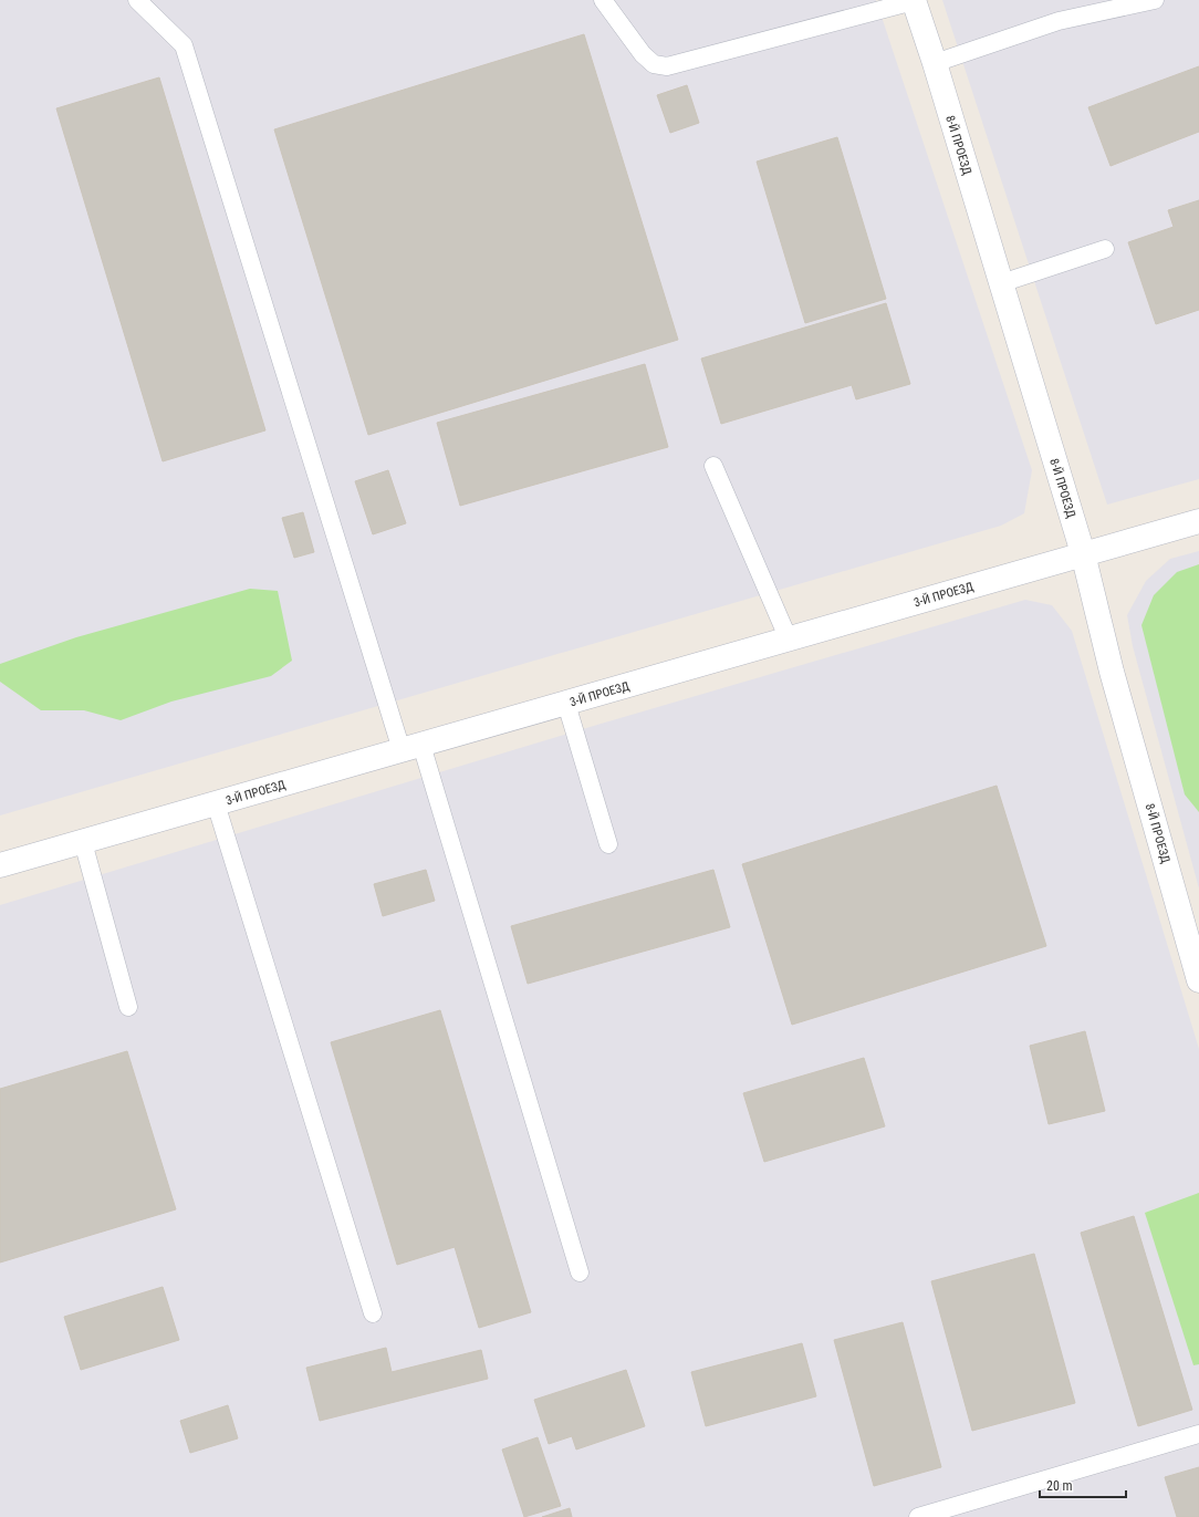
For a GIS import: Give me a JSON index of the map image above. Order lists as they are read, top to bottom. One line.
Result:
{"streets":{"street":["8-Й ПРОЕЗД","3-Й ПРОЕЗД"]},"crossings":[["8-Й ПРОЕЗД","3-Й ПРОЕЗД"]],"scale_bar":"20 m"}
